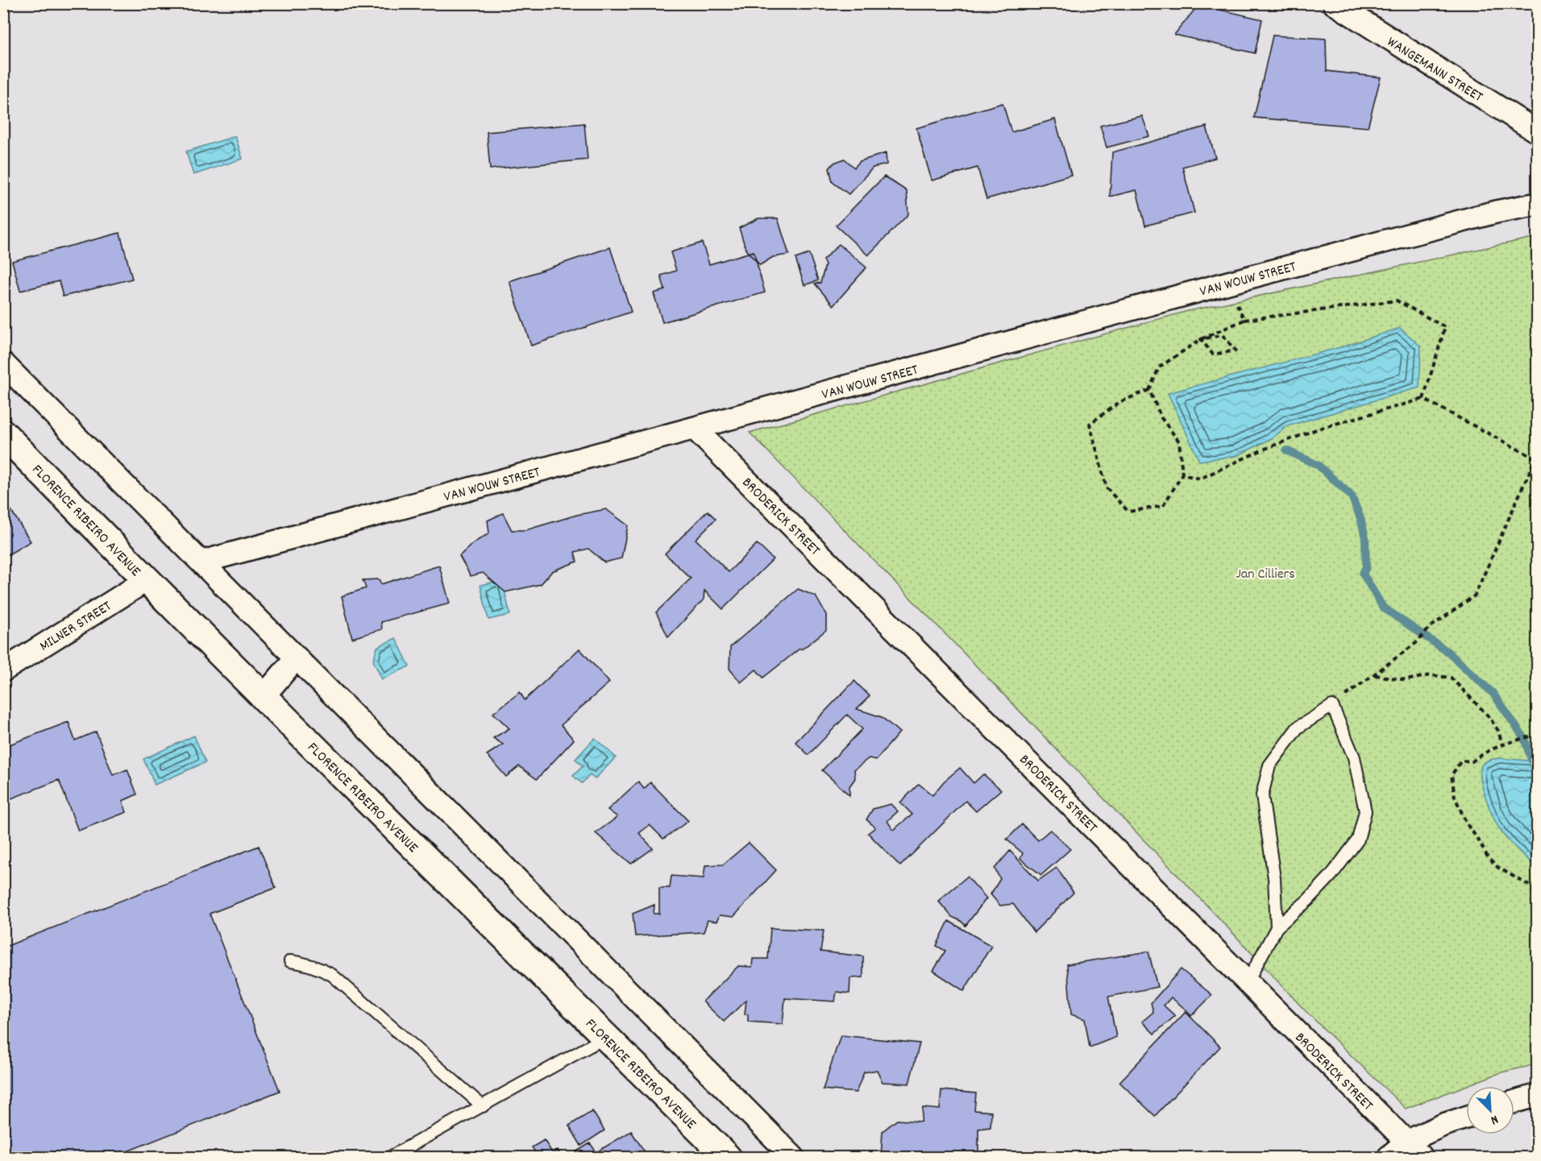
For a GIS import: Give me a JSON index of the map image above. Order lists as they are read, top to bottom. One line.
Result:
{"streets":{"main road":["FLORENCE RIBEIRO AVENUE"],"street":["WANGEMANN STREET","VAN WOUW STREET","BRODERICK STREET","MILNER STREET"]},"crossings":[["VAN WOUW STREET","BRODERICK STREET"],["FLORENCE RIBEIRO AVENUE","MILNER STREET"]],"parks":["Jan Cilliers"],"north":"bottom right"}
